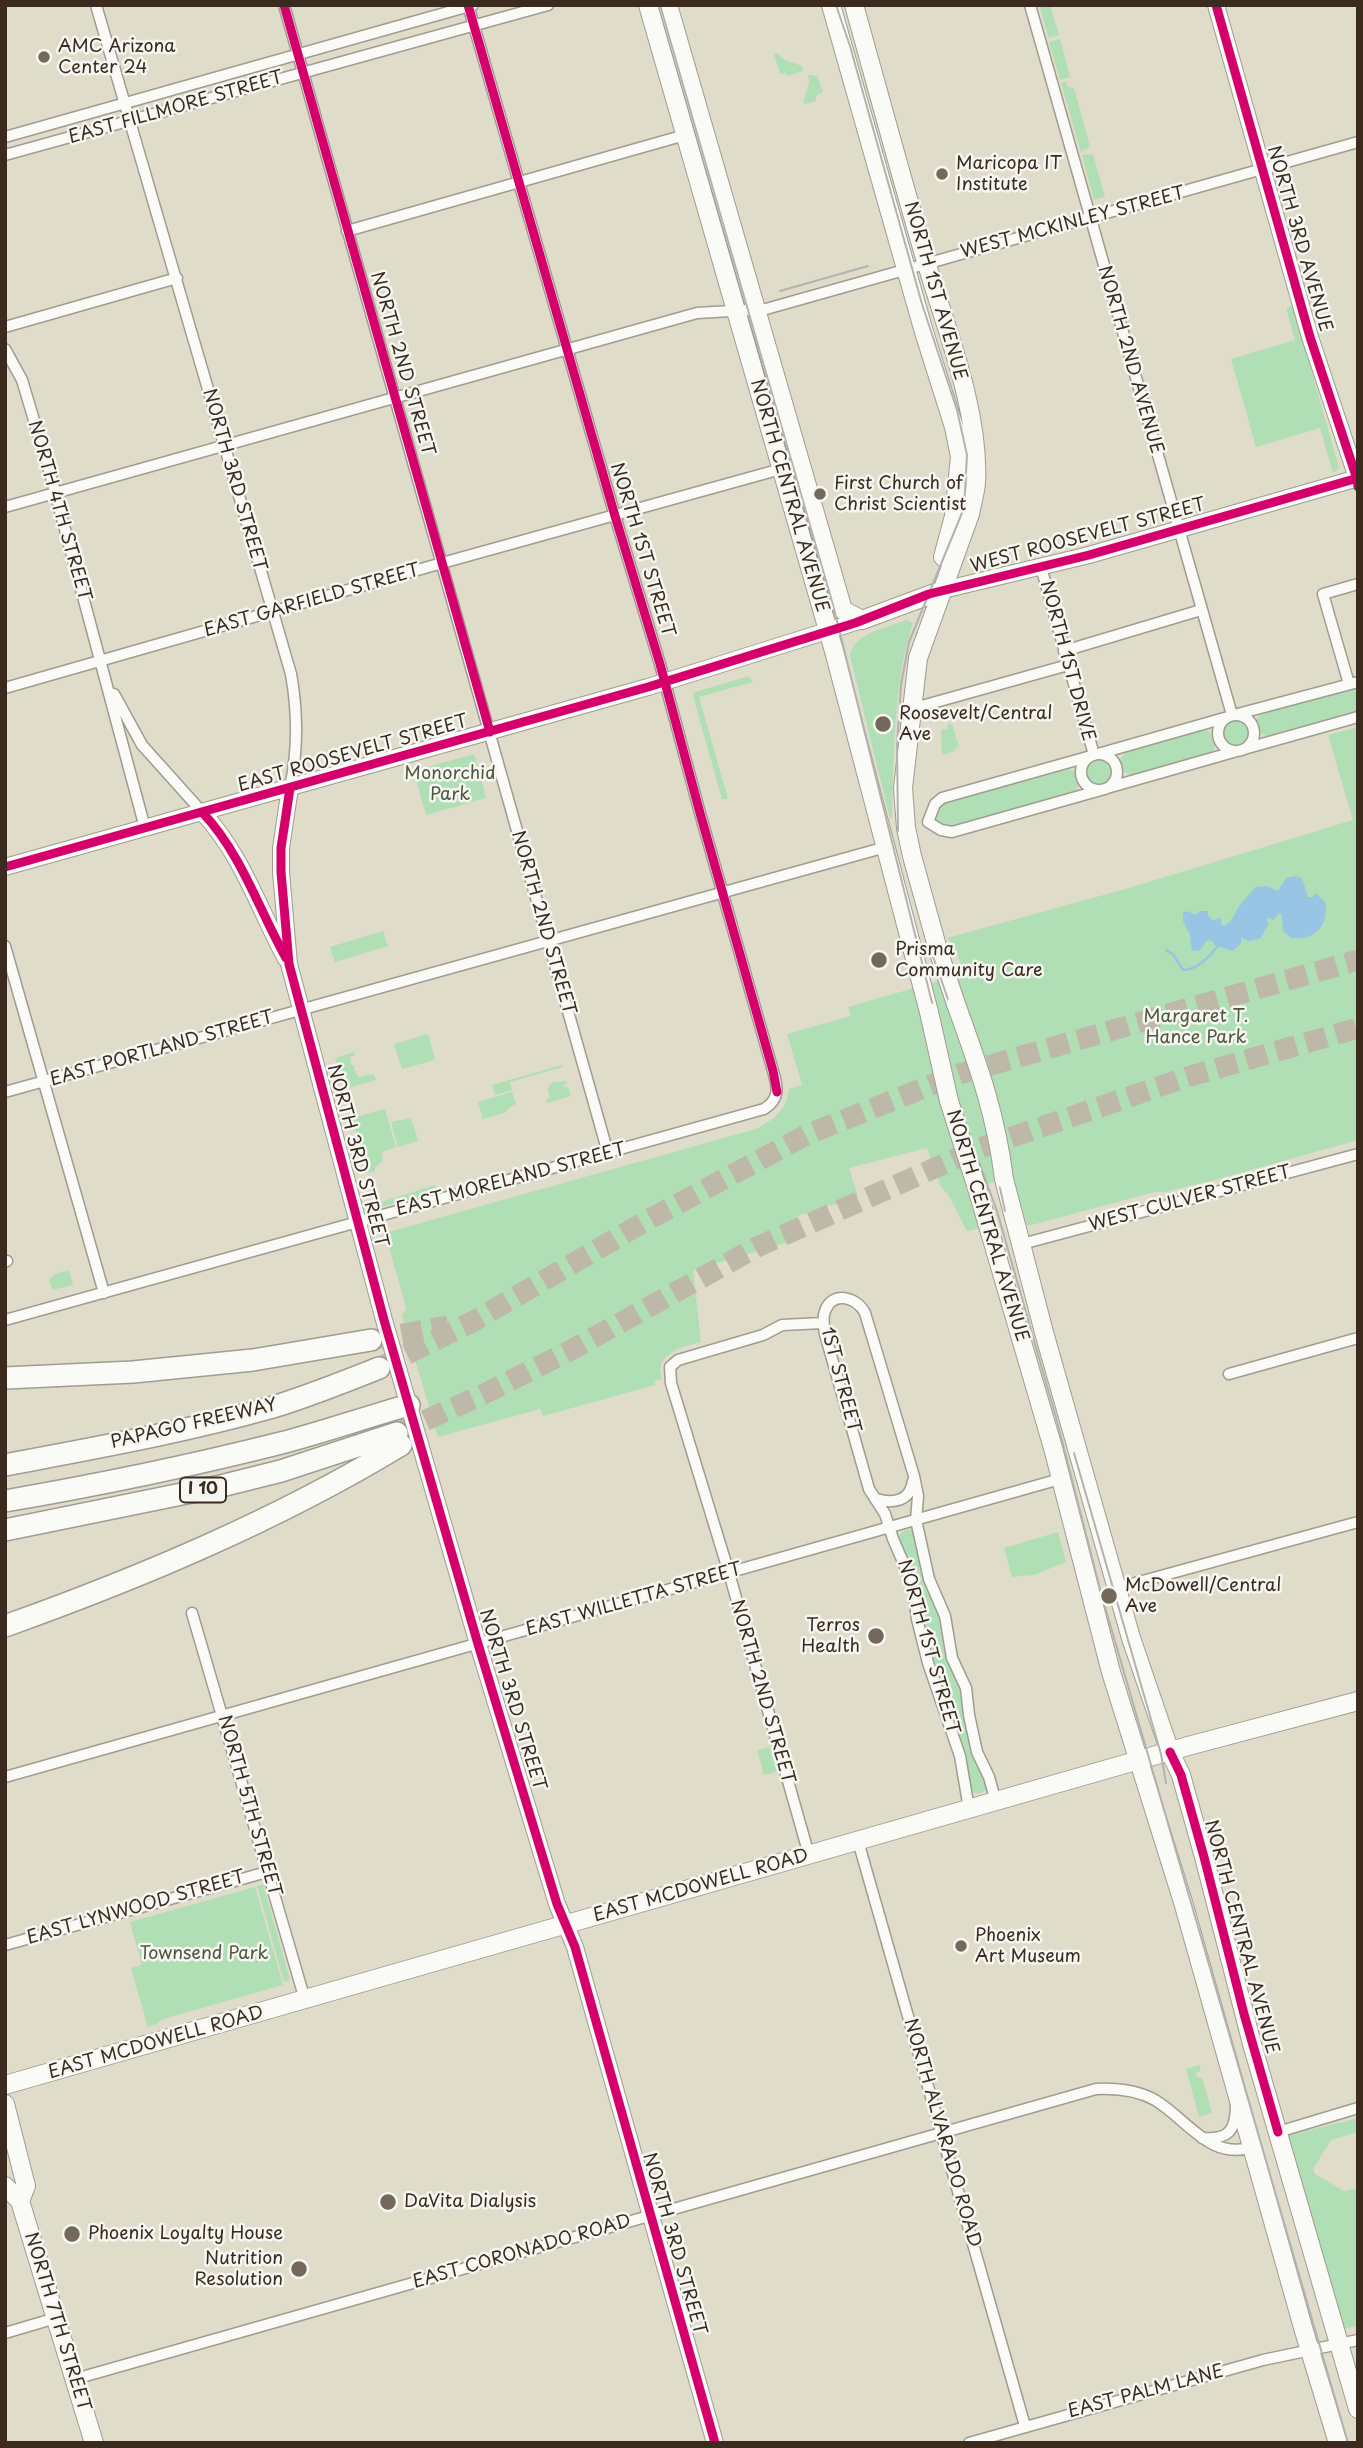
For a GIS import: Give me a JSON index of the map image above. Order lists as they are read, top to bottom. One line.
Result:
{"streets":{"highway":["PAPAGO FREEWAY","I 10"],"main road":["NORTH 1ST AVENUE","NORTH CENTRAL AVENUE","WEST ROOSEVELT STREET","EAST MCDOWELL ROAD","NORTH 7TH STREET"],"street":["EAST FILLMORE STREET","WEST MCKINLEY STREET","NORTH 3RD AVENUE","NORTH 2ND AVENUE","NORTH 2ND STREET","NORTH 3RD STREET","NORTH 4TH STREET","NORTH 1ST STREET","EAST GARFIELD STREET","NORTH 1ST DRIVE","EAST ROOSEVELT STREET","EAST PORTLAND STREET","EAST MORELAND STREET","WEST CULVER STREET","1ST STREET","EAST WILLETTA STREET","NORTH 5TH STREET","EAST LYNWOOD STREET","NORTH ALVARADO ROAD","EAST CORONADO ROAD","EAST PALM LANE"]},"crossings":[["EAST FILLMORE STREET","NORTH 2ND STREET"],["EAST FILLMORE STREET","NORTH 3RD STREET"],["EAST FILLMORE STREET","NORTH 1ST STREET"],["WEST MCKINLEY STREET","NORTH 3RD AVENUE"],["WEST MCKINLEY STREET","NORTH 1ST AVENUE"],["WEST MCKINLEY STREET","NORTH 2ND AVENUE"],["WEST MCKINLEY STREET","NORTH 2ND STREET"],["WEST MCKINLEY STREET","NORTH 3RD STREET"],["WEST MCKINLEY STREET","NORTH CENTRAL AVENUE"],["WEST MCKINLEY STREET","NORTH 4TH STREET"],["WEST MCKINLEY STREET","NORTH 1ST STREET"],["NORTH 3RD AVENUE","WEST ROOSEVELT STREET"],["NORTH 1ST AVENUE","NORTH CENTRAL AVENUE"],["NORTH 1ST AVENUE","WEST ROOSEVELT STREET"],["NORTH 2ND AVENUE","WEST ROOSEVELT STREET"],["NORTH 2ND STREET","EAST GARFIELD STREET"],["NORTH 2ND STREET","EAST ROOSEVELT STREET"],["NORTH 2ND STREET","EAST PORTLAND STREET"],["NORTH 2ND STREET","EAST MORELAND STREET"],["NORTH 2ND STREET","1ST STREET"],["NORTH 2ND STREET","EAST WILLETTA STREET"],["NORTH 2ND STREET","EAST MCDOWELL ROAD"],["NORTH 3RD STREET","NORTH 4TH STREET"],["NORTH 3RD STREET","EAST GARFIELD STREET"],["NORTH 3RD STREET","EAST ROOSEVELT STREET"],["NORTH 3RD STREET","EAST PORTLAND STREET"],["NORTH 3RD STREET","EAST MORELAND STREET"],["NORTH 3RD STREET","EAST WILLETTA STREET"],["NORTH 3RD STREET","EAST MCDOWELL ROAD"],["NORTH 3RD STREET","EAST CORONADO ROAD"],["NORTH CENTRAL AVENUE","WEST ROOSEVELT STREET"],["NORTH CENTRAL AVENUE","EAST GARFIELD STREET"],["NORTH CENTRAL AVENUE","EAST ROOSEVELT STREET"],["NORTH CENTRAL AVENUE","EAST PORTLAND STREET"],["NORTH CENTRAL AVENUE","WEST CULVER STREET"],["NORTH CENTRAL AVENUE","EAST WILLETTA STREET"],["NORTH CENTRAL AVENUE","EAST MCDOWELL ROAD"],["NORTH CENTRAL AVENUE","EAST CORONADO ROAD"],["NORTH CENTRAL AVENUE","EAST PALM LANE"],["NORTH 4TH STREET","EAST GARFIELD STREET"],["NORTH 4TH STREET","EAST ROOSEVELT STREET"],["WEST ROOSEVELT STREET","NORTH 1ST DRIVE"],["WEST ROOSEVELT STREET","EAST ROOSEVELT STREET"],["NORTH 1ST STREET","EAST GARFIELD STREET"],["NORTH 1ST STREET","EAST ROOSEVELT STREET"],["NORTH 1ST STREET","EAST PORTLAND STREET"],["NORTH 1ST STREET","EAST MORELAND STREET"],["NORTH 1ST STREET","1ST STREET"],["NORTH 1ST STREET","EAST WILLETTA STREET"],["NORTH 1ST STREET","EAST MCDOWELL ROAD"],["1ST STREET","EAST WILLETTA STREET"],["EAST WILLETTA STREET","NORTH 5TH STREET"],["NORTH 5TH STREET","EAST MCDOWELL ROAD"],["NORTH 5TH STREET","EAST LYNWOOD STREET"],["EAST MCDOWELL ROAD","NORTH ALVARADO ROAD"],["NORTH ALVARADO ROAD","EAST CORONADO ROAD"],["NORTH ALVARADO ROAD","EAST PALM LANE"],["EAST CORONADO ROAD","NORTH 7TH STREET"]],"parks":["Monorchid Park","Margaret T. Hance Park","Townsend Park"],"places":["AMC Arizona Center 24","Maricopa IT Institute","First Church of Christ Scientist","Roosevelt/Central Ave","Prisma Community Care","McDowell/Central Ave","Terros Health","Phoenix Art Museum","DaVita Dialysis","Phoenix Loyalty House","Nutrition Resolution"]}
